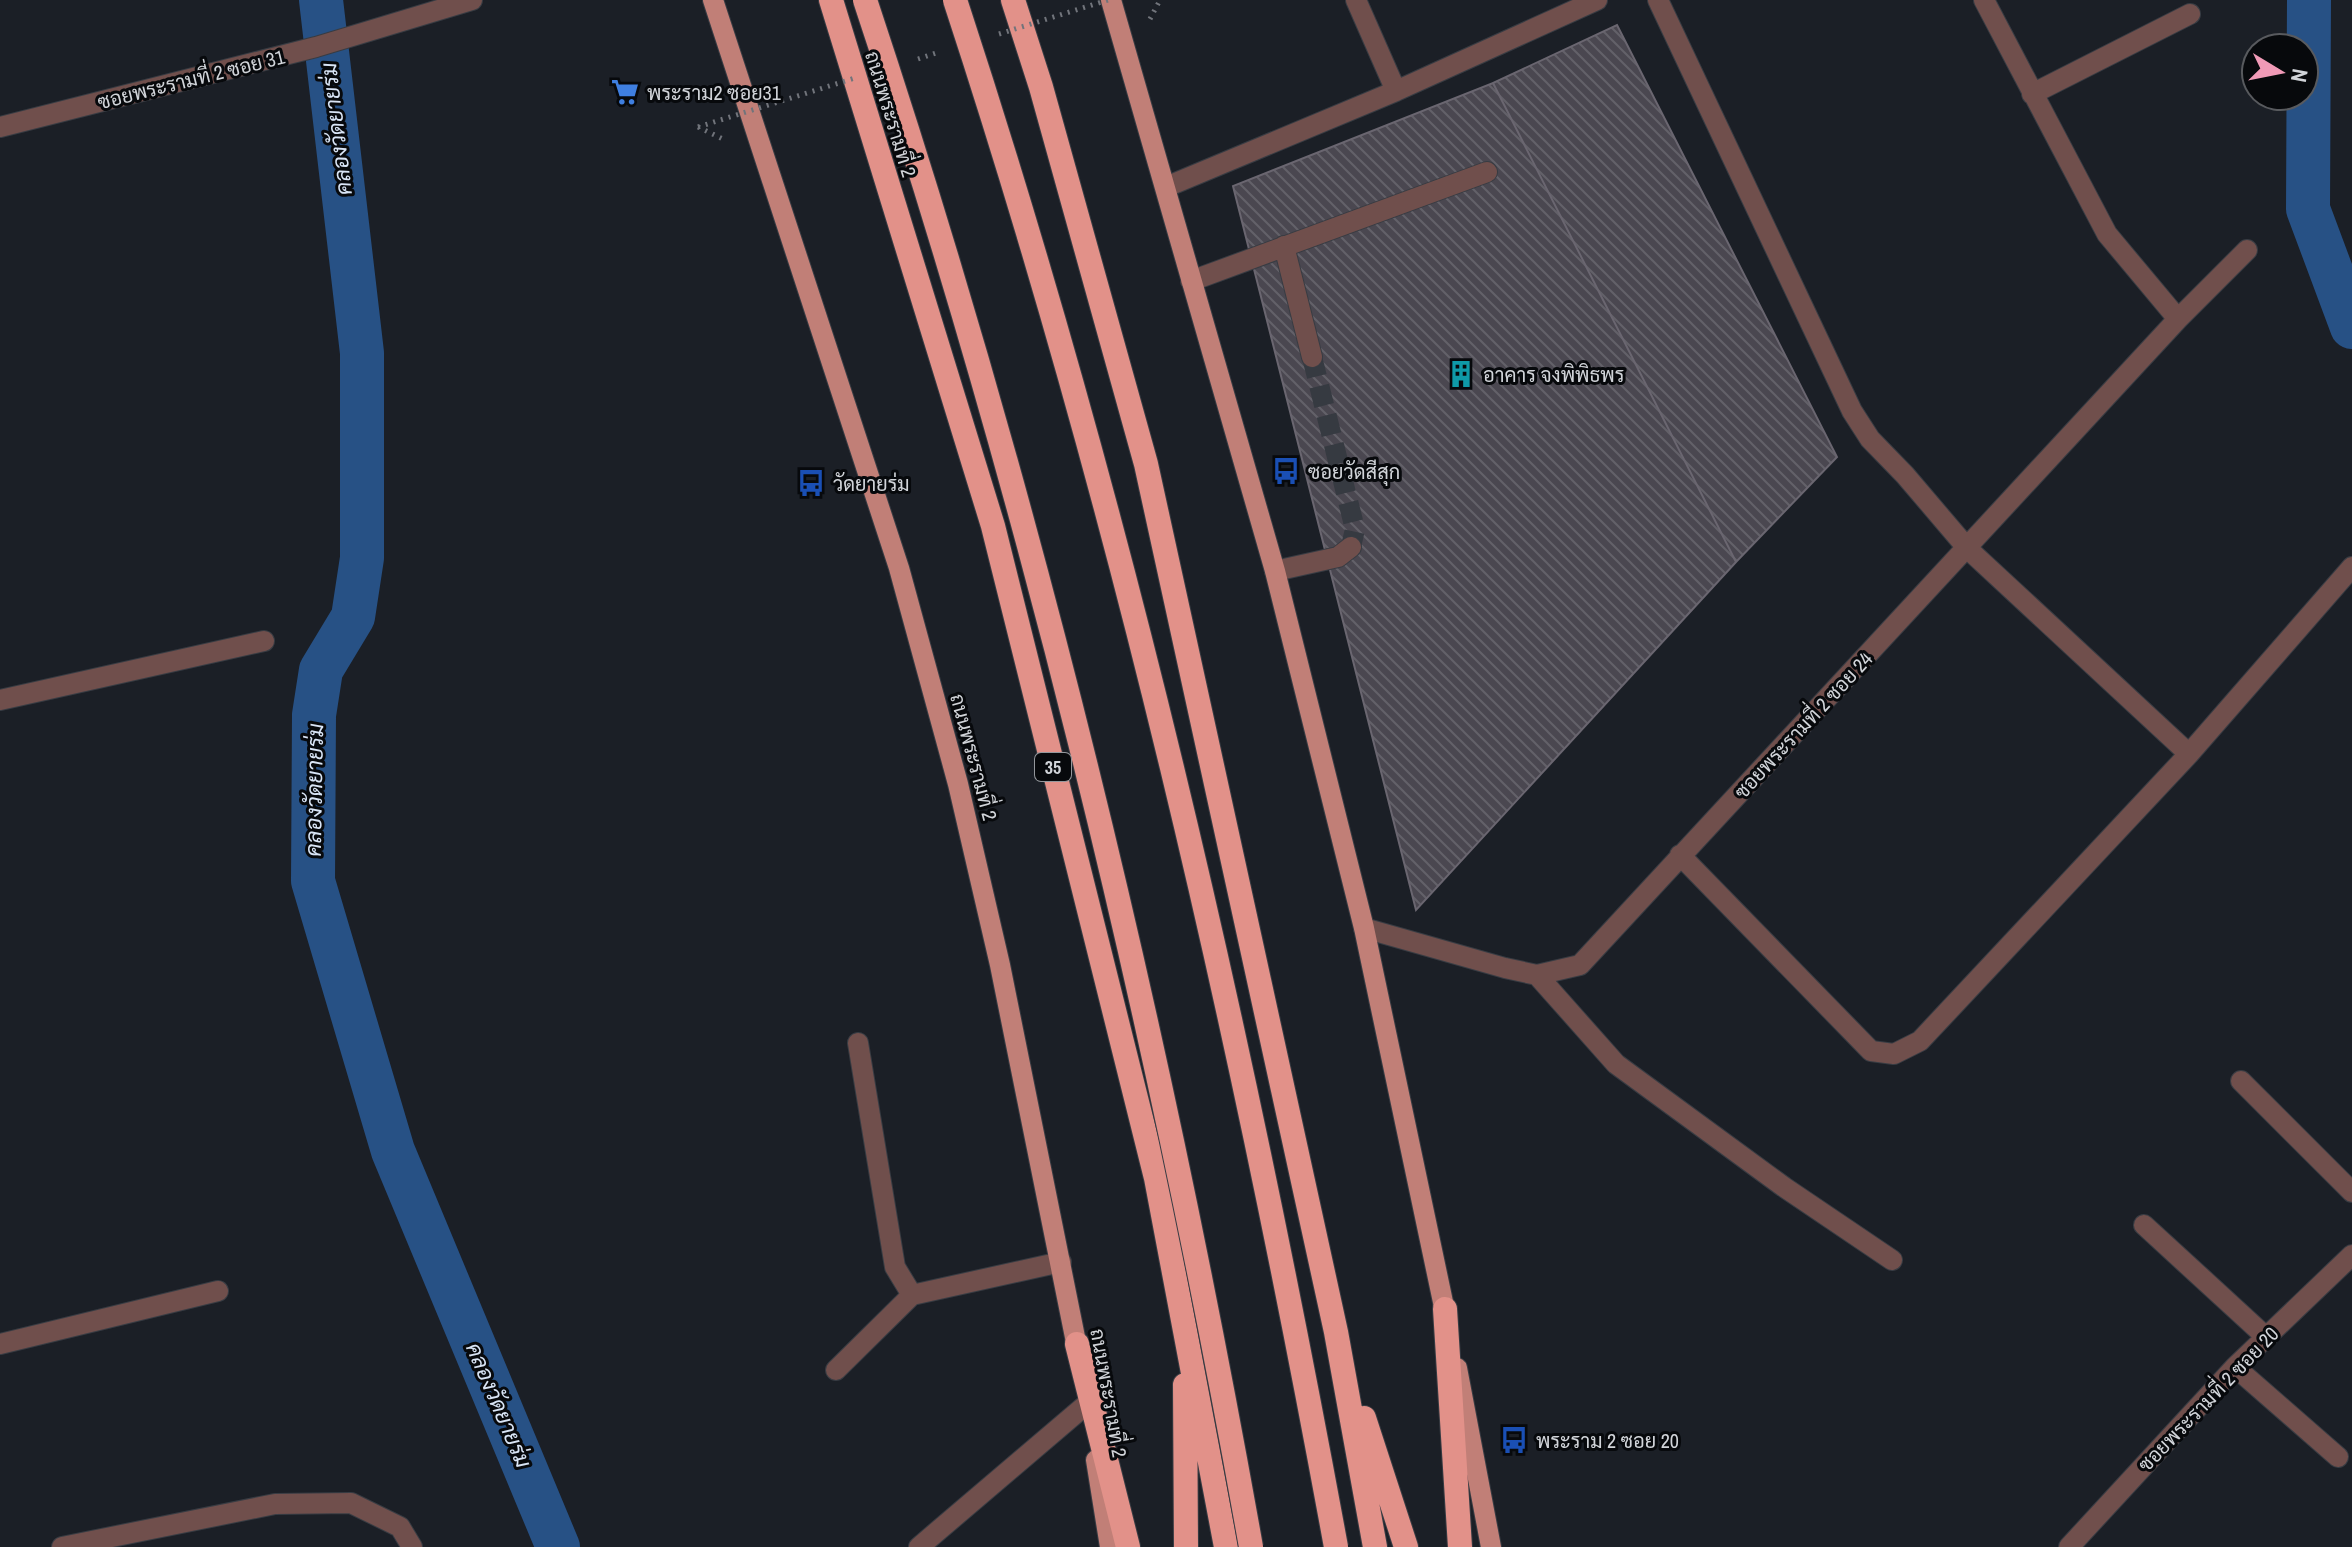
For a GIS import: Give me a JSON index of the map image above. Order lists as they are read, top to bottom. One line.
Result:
{"streets":{"highway":["ถนนพระรามที่ 2","35"],"street":["ซอยพระรามที่ 2 ซอย 31","ซอยพระรามที่ 2 ซอย 24","ซอยพระรามที่ 2 ซอย 20"]},"water":["คลองวัดยายร่ม"],"places":{"supermarket":["พระราม2 ซอย31"],"building":["อาคาร จงพิพิธพร"],"bus stop":["ซอยวัดสีสุก","วัดยายร่ม","พระราม 2 ซอย 20"]},"north":"right"}
